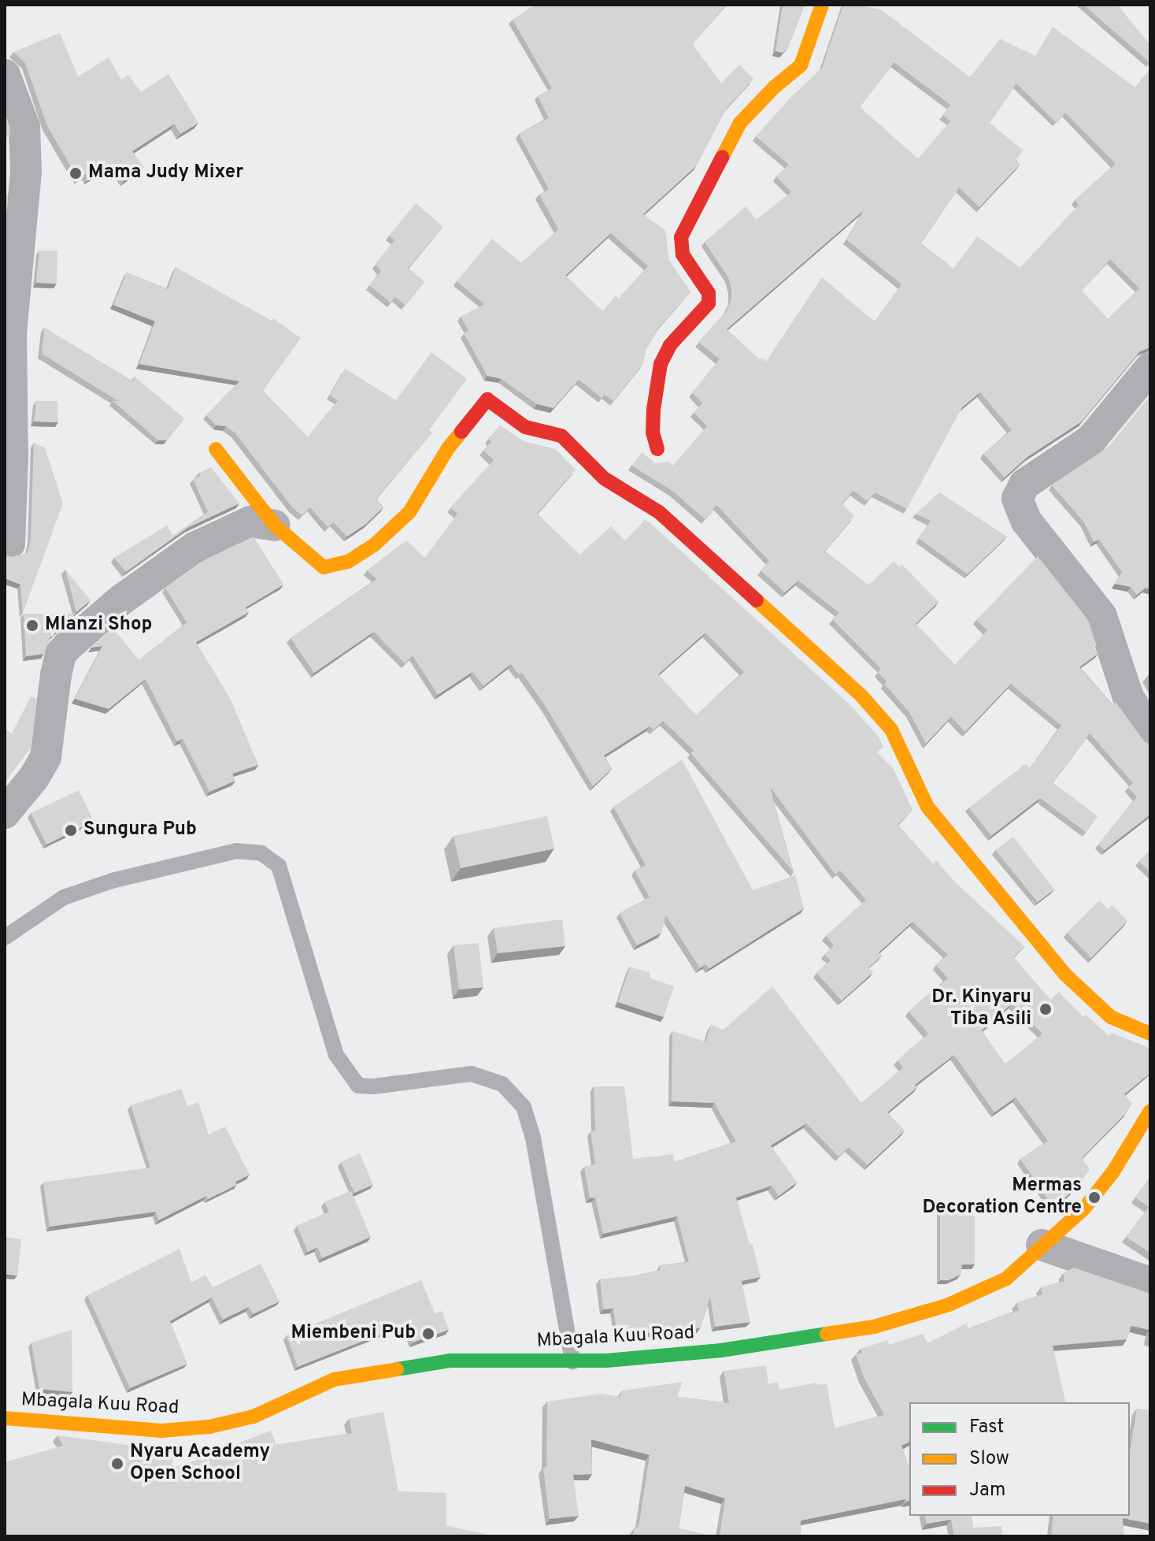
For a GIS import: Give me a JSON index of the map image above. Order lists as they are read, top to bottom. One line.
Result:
{"streets":{"street":["Mbagala Kuu Road"]},"places":["Mama Judy Mixer","Mlanzi Shop","Sungura Pub","Dr. Kinyaru Tiba Asili","Mermas Decoration Centre","Miembeni Pub","Nyaru Academy Open School"],"legend":["Fast","Slow","Jam"]}
